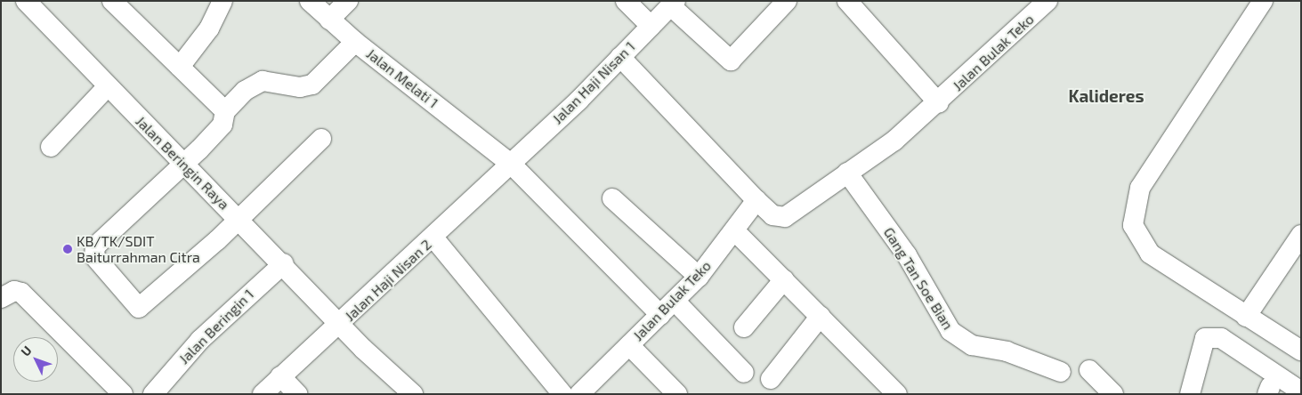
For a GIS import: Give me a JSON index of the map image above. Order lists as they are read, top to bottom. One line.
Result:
{"streets":{"street":["Jalan Bulak Teko","Jalan Melati 1","Jalan Haji Nisan 1","Jalan Beringin Raya","Gang Tan Soe Bian","Jalan Haji Nisan 2","Jalan Beringin 1"]},"crossings":[["Jalan Bulak Teko","Jalan Melati 1"],["Jalan Bulak Teko","Jalan Haji Nisan 1"],["Jalan Bulak Teko","Gang Tan Soe Bian"],["Jalan Melati 1","Jalan Haji Nisan 1"],["Jalan Melati 1","Jalan Beringin Raya"],["Jalan Melati 1","Jalan Haji Nisan 2"],["Jalan Haji Nisan 1","Jalan Haji Nisan 2"],["Jalan Beringin Raya","Jalan Haji Nisan 2"],["Jalan Beringin Raya","Jalan Beringin 1"]],"districts":["Kalideres"],"places":["KB/TK/SDIT Baiturrahman Citra"],"north":"top left"}
